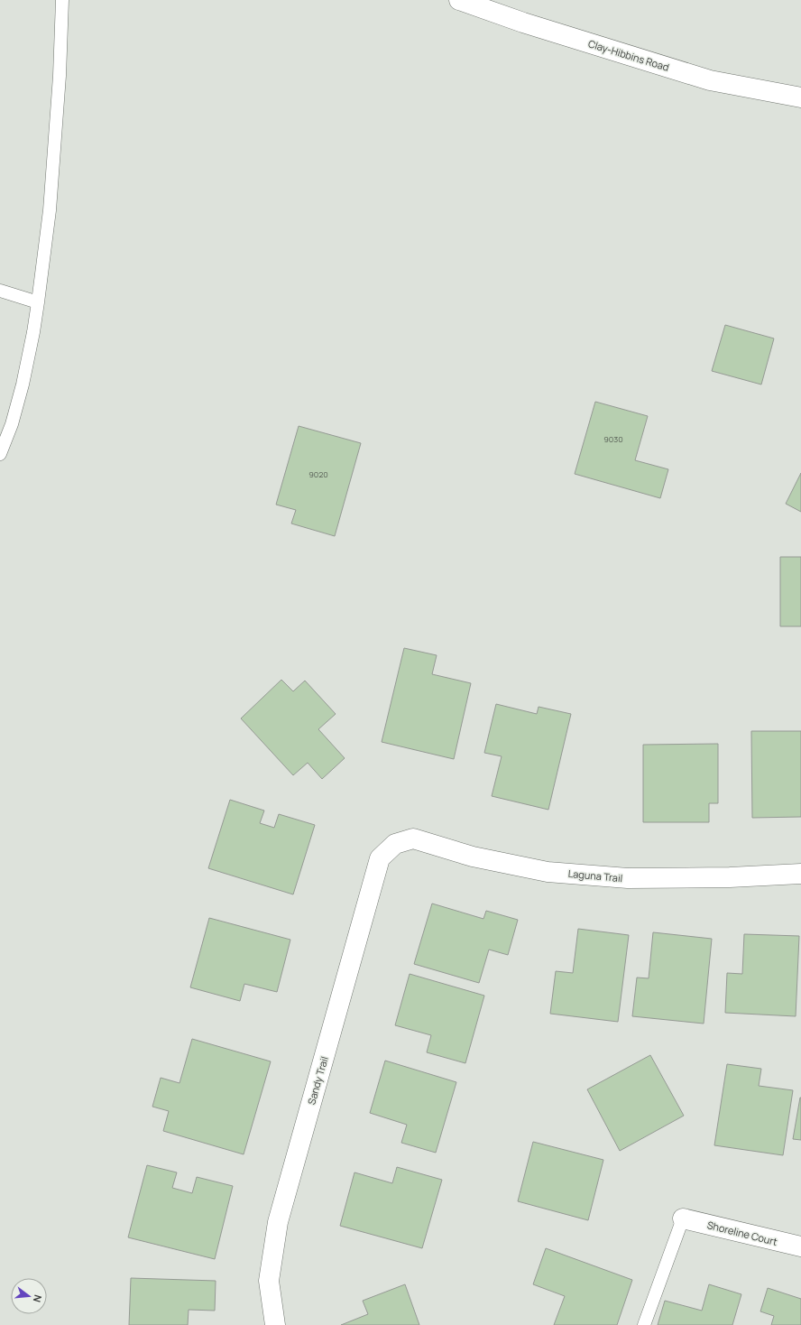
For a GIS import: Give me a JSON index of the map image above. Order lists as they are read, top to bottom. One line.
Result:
{"streets":{"street":["Clay-Hibbins Road","Laguna Trail","Sandy Trail","Shoreline Court"]},"crossings":[["Laguna Trail","Sandy Trail"]],"house_numbers":["9030","9020"],"north":"right"}
